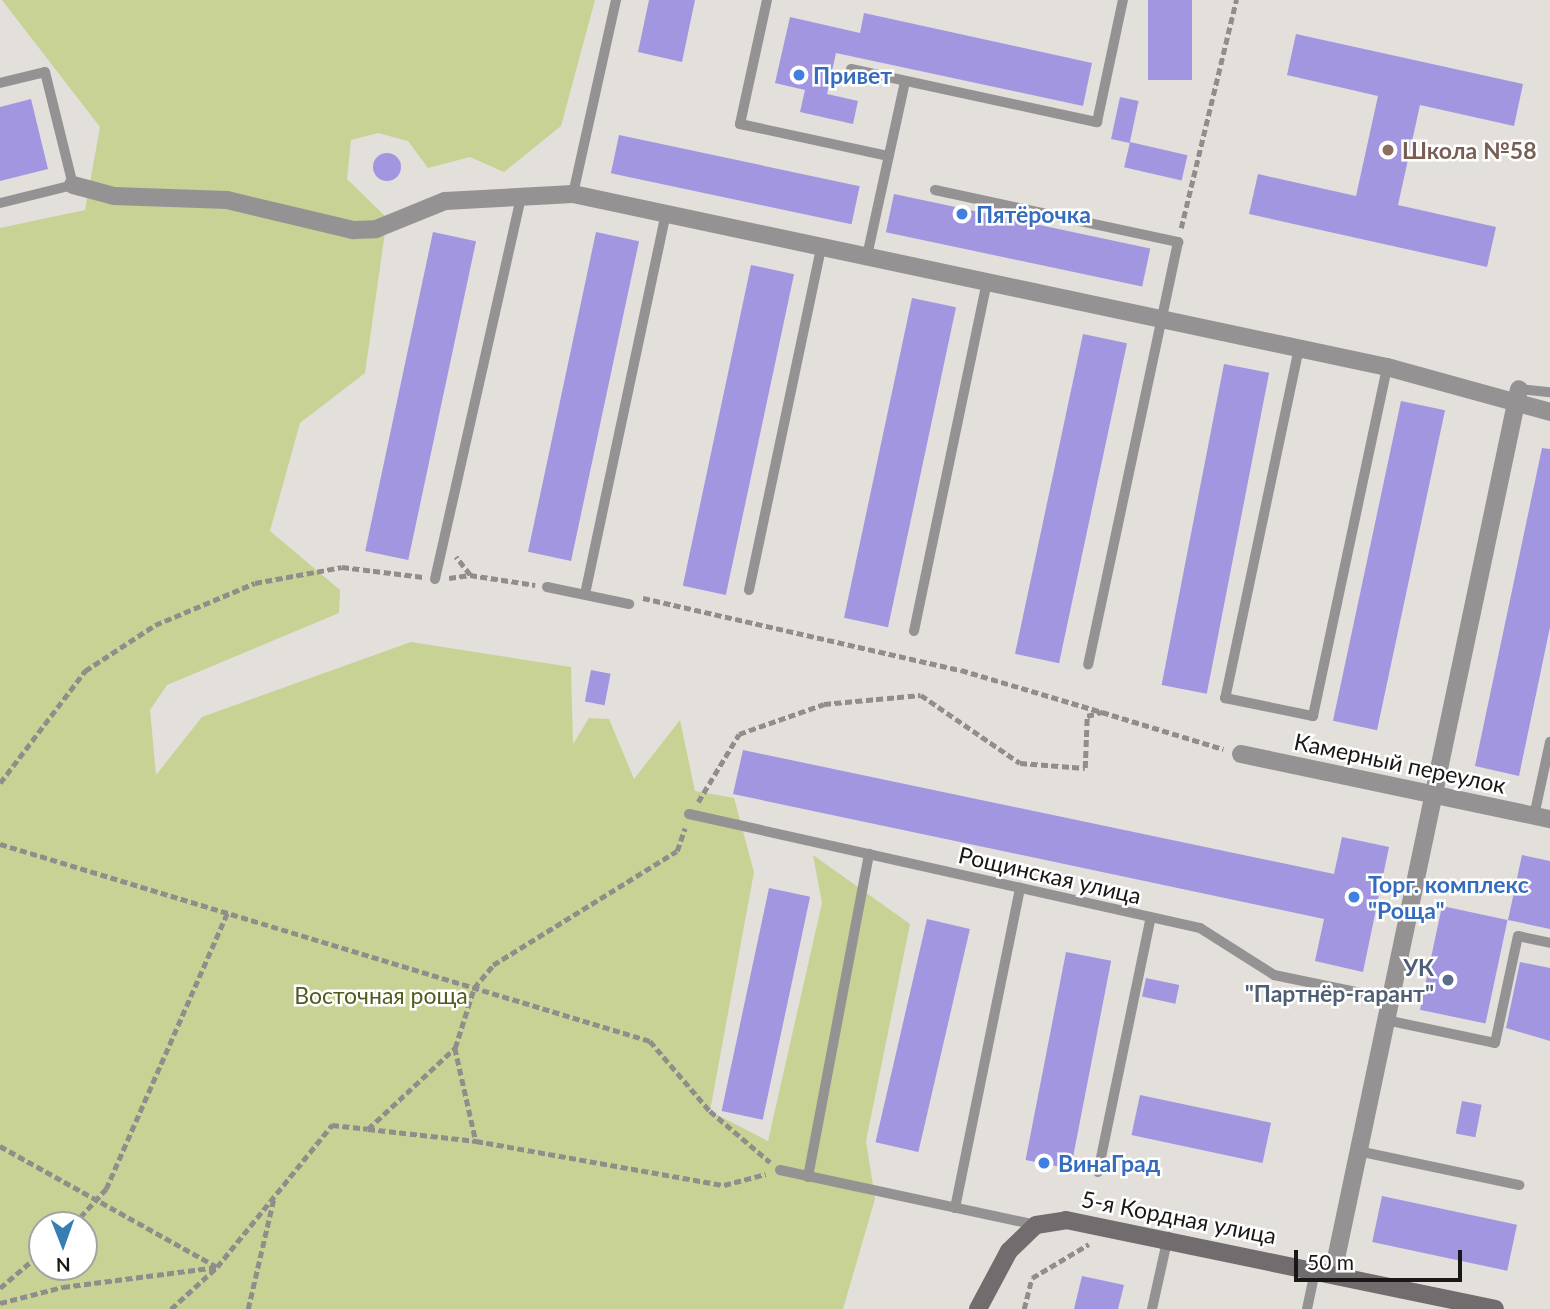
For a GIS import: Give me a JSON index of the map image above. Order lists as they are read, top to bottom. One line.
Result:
{"streets":{"main road":["5-я Кордная улица"],"street":["Камерный переулок"],"lane":["Рощинская улица"]},"parks":["Восточная роща"],"places":["Привет","Школа №58","Пятёрочка","Торг. комплекс \"Роща\"","УК \"Партнёр-гарант\"","ВинаГрад"],"scale_bar":"50 m","north":"bottom"}
